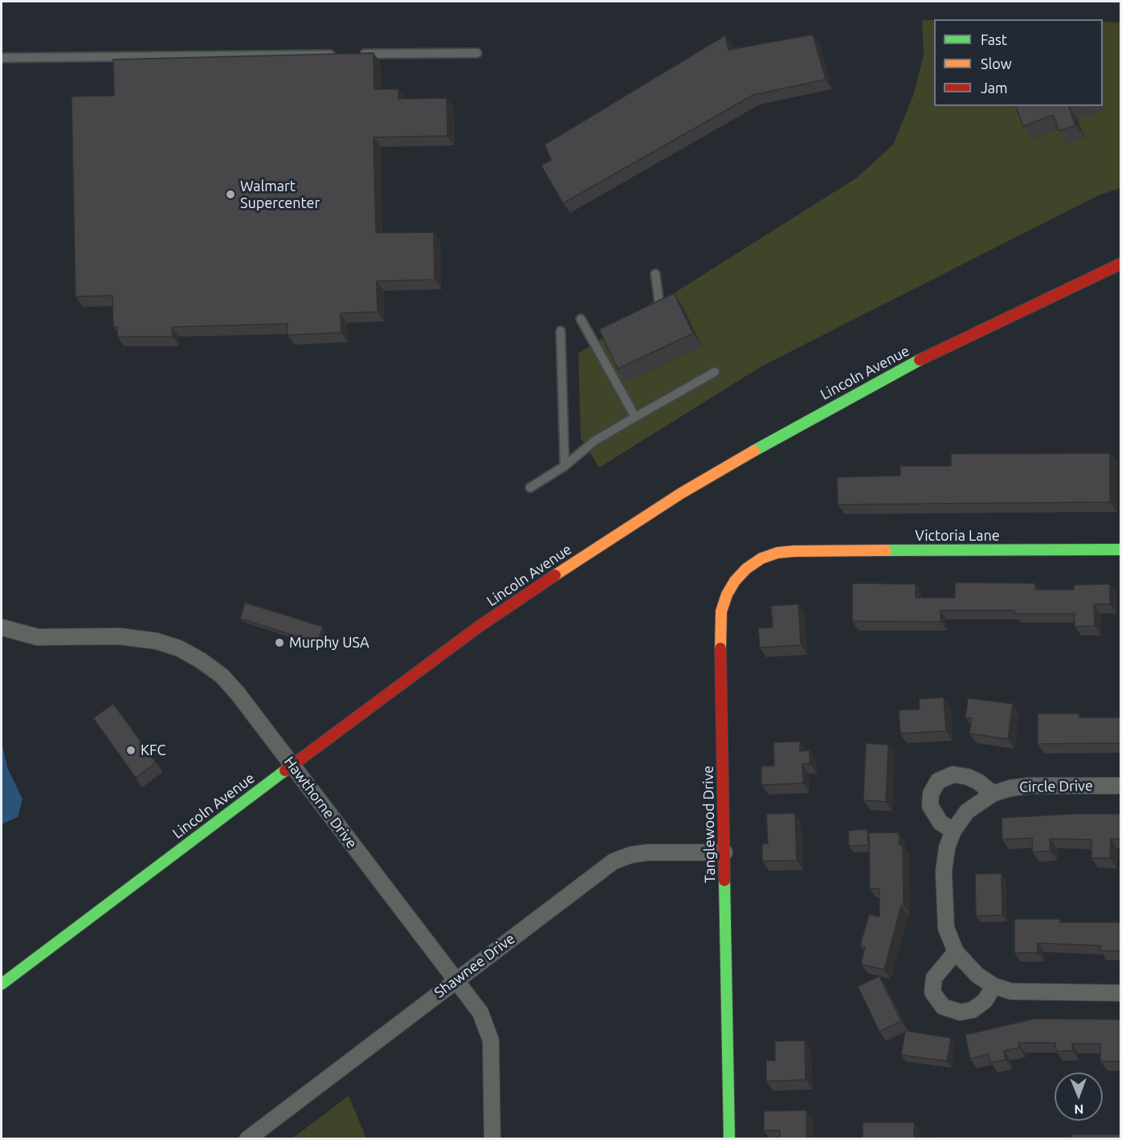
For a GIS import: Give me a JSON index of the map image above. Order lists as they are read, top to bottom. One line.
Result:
{"streets":{"main road":["Lincoln Avenue","Victoria Lane","Tanglewood Drive"],"street":["Circle Drive","Hawthorne Drive","Shawnee Drive"]},"crossings":[["Lincoln Avenue","Hawthorne Drive"],["Victoria Lane","Tanglewood Drive"],["Hawthorne Drive","Shawnee Drive"],["Tanglewood Drive","Shawnee Drive"]],"places":["Walmart Supercenter","Murphy USA","KFC"],"legend":["Fast","Slow","Jam"],"north":"bottom"}
